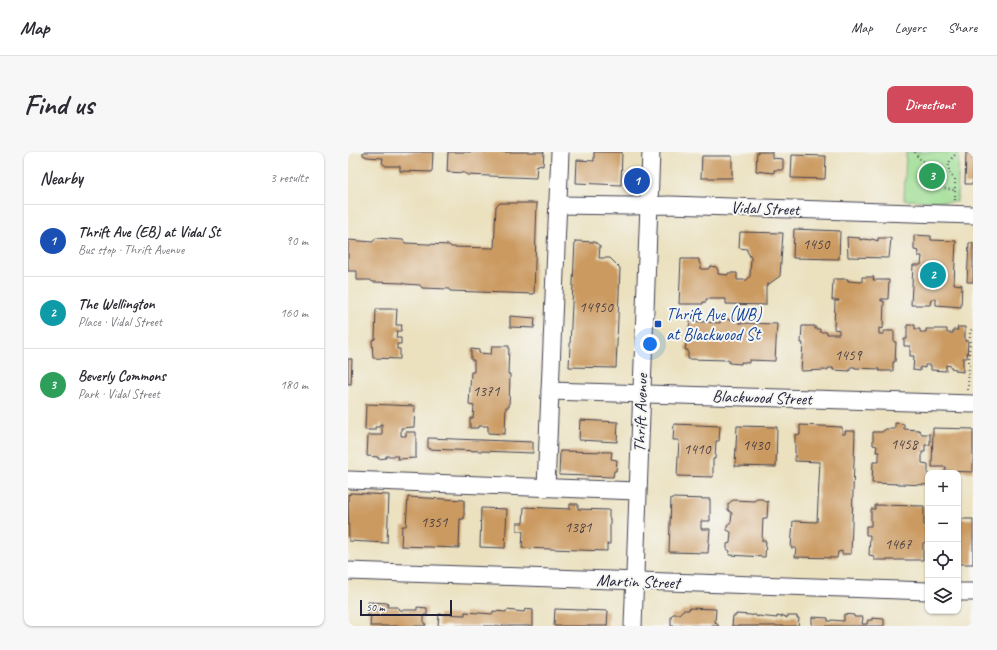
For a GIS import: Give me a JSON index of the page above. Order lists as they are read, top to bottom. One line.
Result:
{"streets":{"street":["Vidal Street","Blackwood Street","Thrift Avenue","Martin Street"]},"crossings":[["Vidal Street","Thrift Avenue"],["Blackwood Street","Thrift Avenue"],["Thrift Avenue","Martin Street"]],"places":{"transit":["Thrift Ave (WB) at Blackwood St"]},"house_numbers":["1450","14950","1459","1371","1458","1430","1410","1351","1381","1467"],"scale_bar":"50 m","page":{"header":"Map","nav":["Map","Layers","Share"],"buttons":"Directions","title":"Find us","heading":["Nearby","3 results"],"pins":["3","1","2"],"list":[{"mark":"1","name":"Thrift Ave (EB) at Vidal St","note":"Bus stop · Thrift Avenue","value":"90 m"},{"mark":"2","name":"The Wellington","note":"Place · Vidal Street","value":"160 m"},{"mark":"3","name":"Beverly Commons","note":"Park · Vidal Street","value":"180 m"}],"map_buttons":["+","−"],"scale":"50 m"}}
